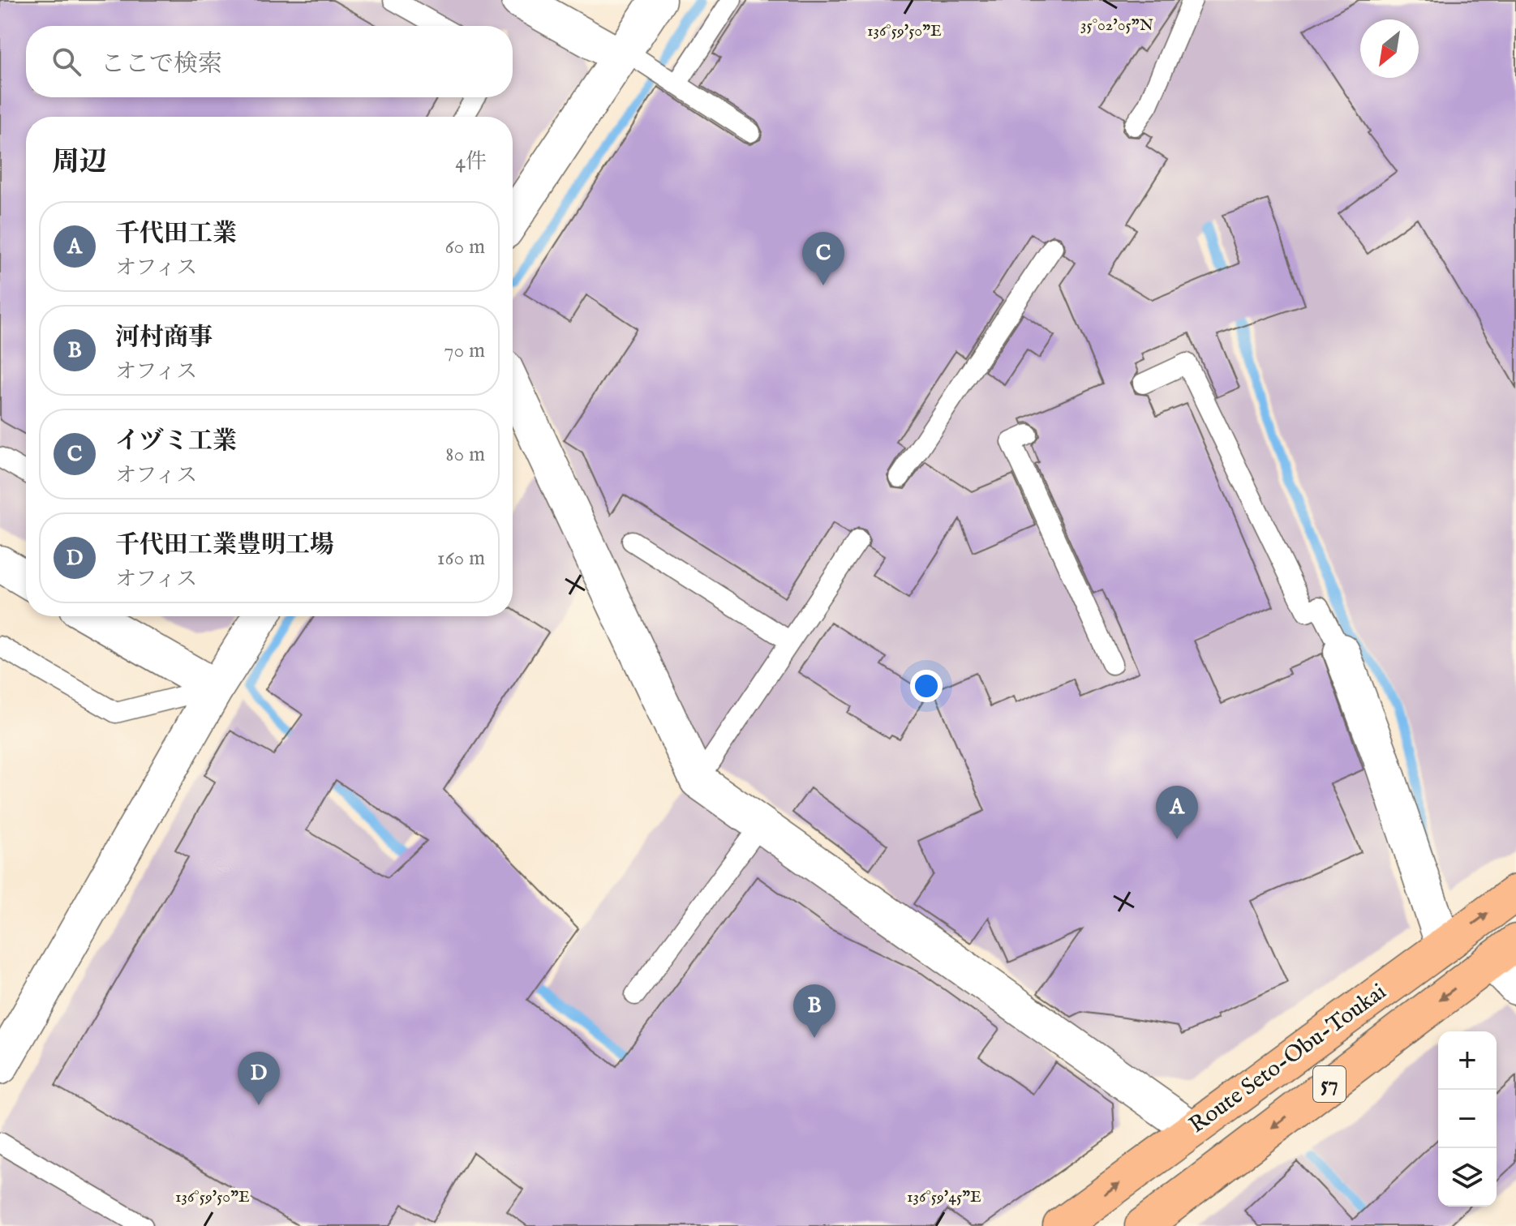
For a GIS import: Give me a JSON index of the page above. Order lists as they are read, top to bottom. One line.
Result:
{"streets":{"main road":["Route Seto-Obu-Toukai","57"]},"north":"bottom left","page":{"search":"ここで検索","heading":["周辺","4件"],"list":[{"mark":"A","name":"千代田工業","note":"オフィス","value":"60 m"},{"mark":"B","name":"河村商事","note":"オフィス","value":"70 m"},{"mark":"C","name":"イヅミ工業","note":"オフィス","value":"80 m"},{"mark":"D","name":"千代田工業豊明工場","note":"オフィス","value":"160 m"}],"pins":["C","A","B","D"],"map_buttons":["+","−"]},"coordinates":["35°02'05\"N","136°59'50\"E","136°59'45\"E"]}
